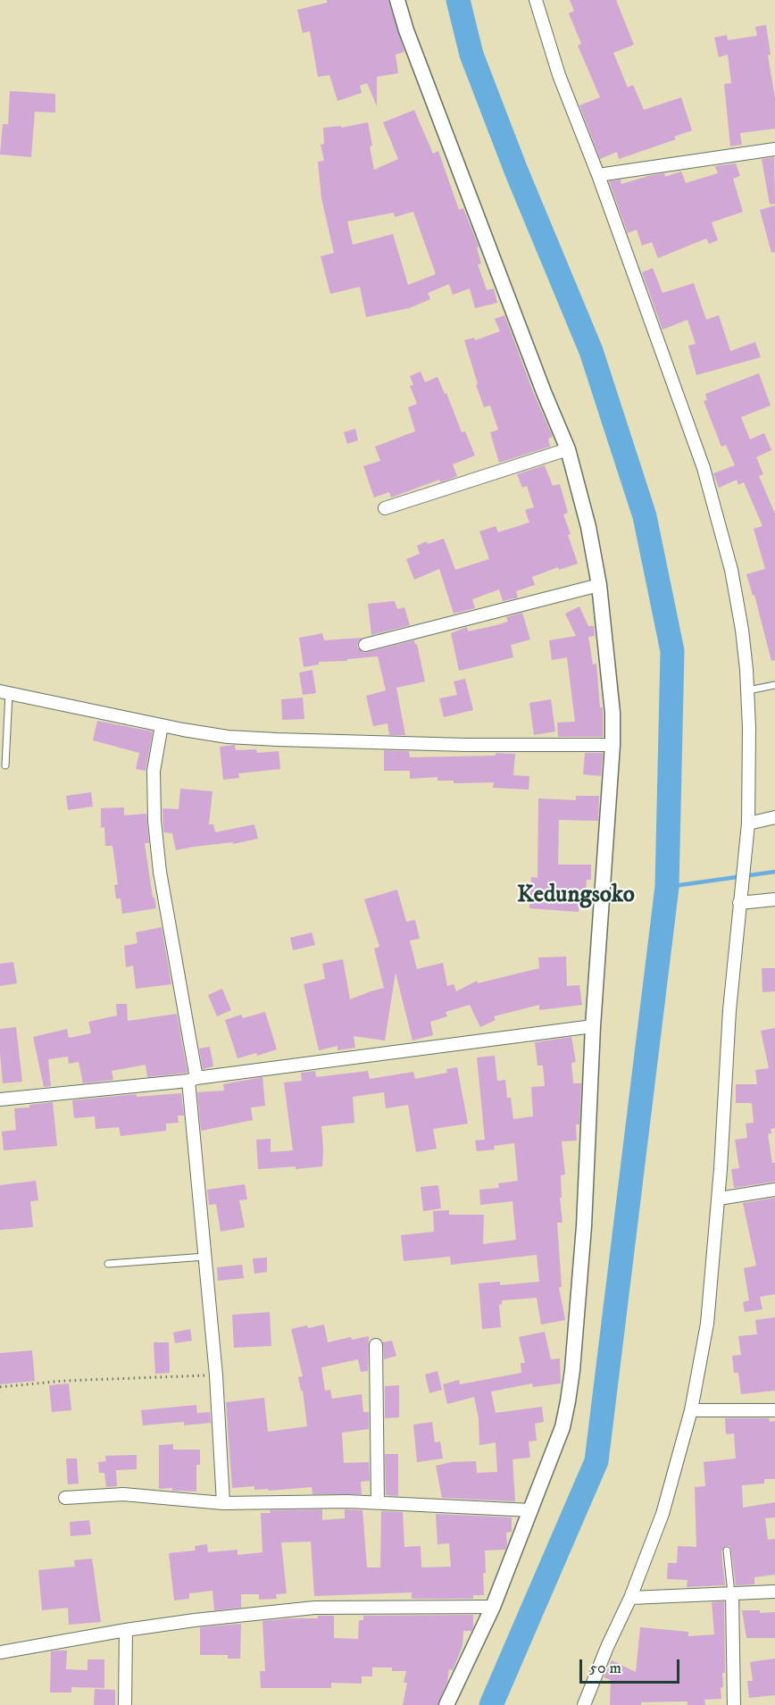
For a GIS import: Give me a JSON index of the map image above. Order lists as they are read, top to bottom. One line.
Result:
{"districts":["Kedungsoko"],"scale_bar":"50 m"}
